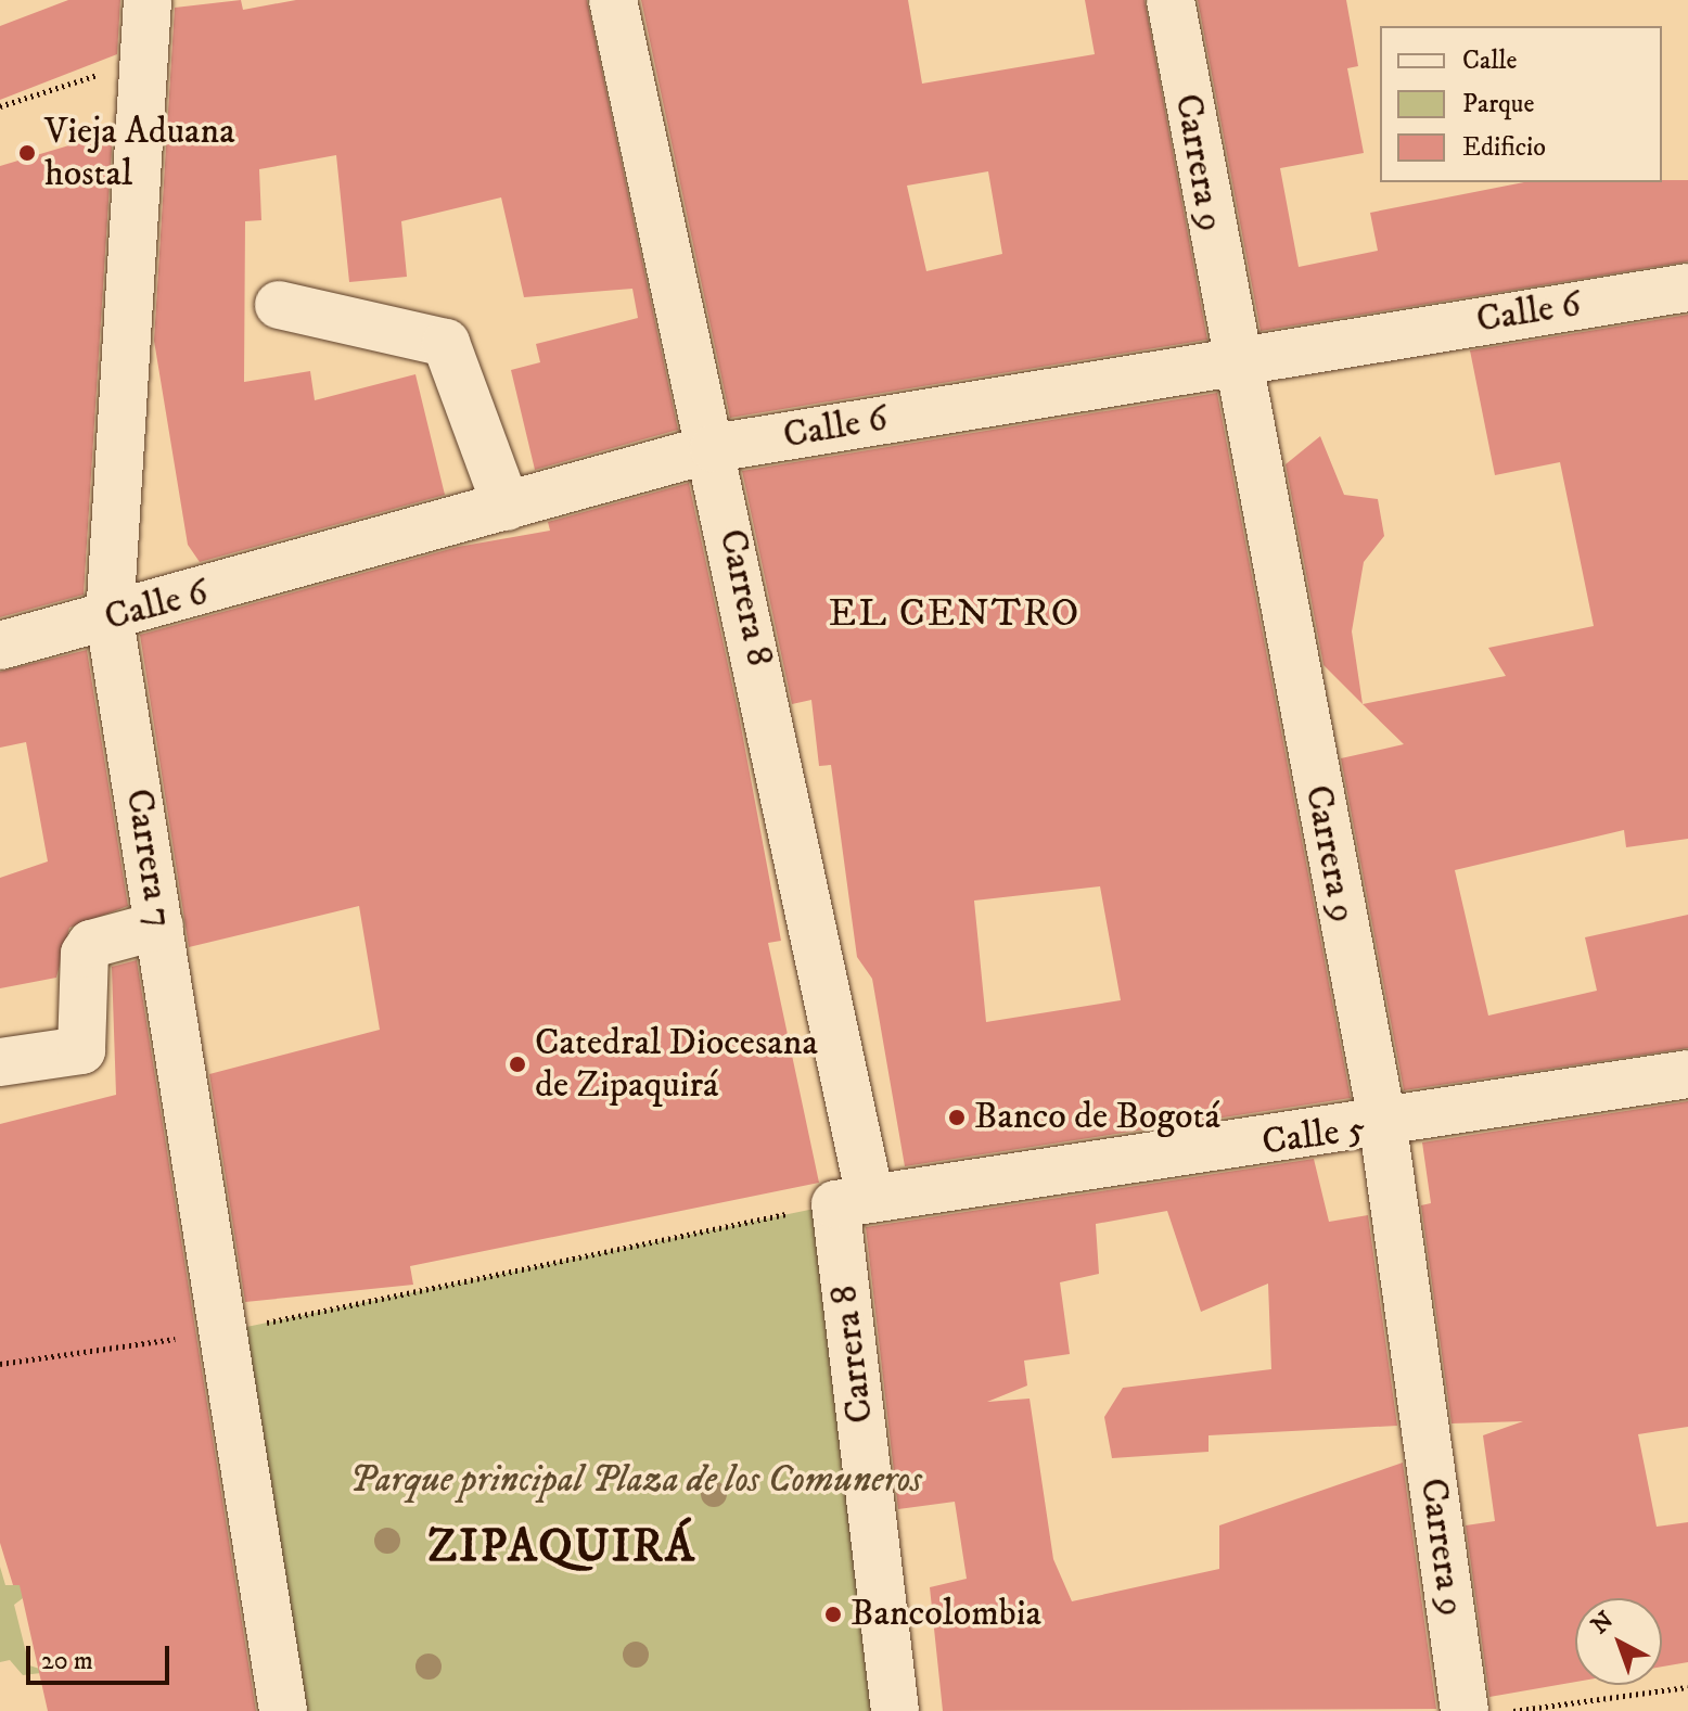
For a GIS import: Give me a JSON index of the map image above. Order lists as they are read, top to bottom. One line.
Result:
{"streets":{"street":["Carrera 9","Calle 6","Carrera 8","Carrera 7","Calle 5"]},"crossings":[["Carrera 9","Calle 6"],["Carrera 9","Calle 5"],["Calle 6","Carrera 8"],["Calle 6","Carrera 7"],["Carrera 8","Calle 5"]],"districts":["EL CENTRO","ZIPAQUIRÁ"],"parks":["Parque principal Plaza de los Comuneros"],"places":["Vieja Aduana hostal","Catedral Diocesana de Zipaquirá","Banco de Bogotá","Bancolombia"],"legend":["Calle","Parque","Edificio"],"scale_bar":"20 m","north":"top left"}
